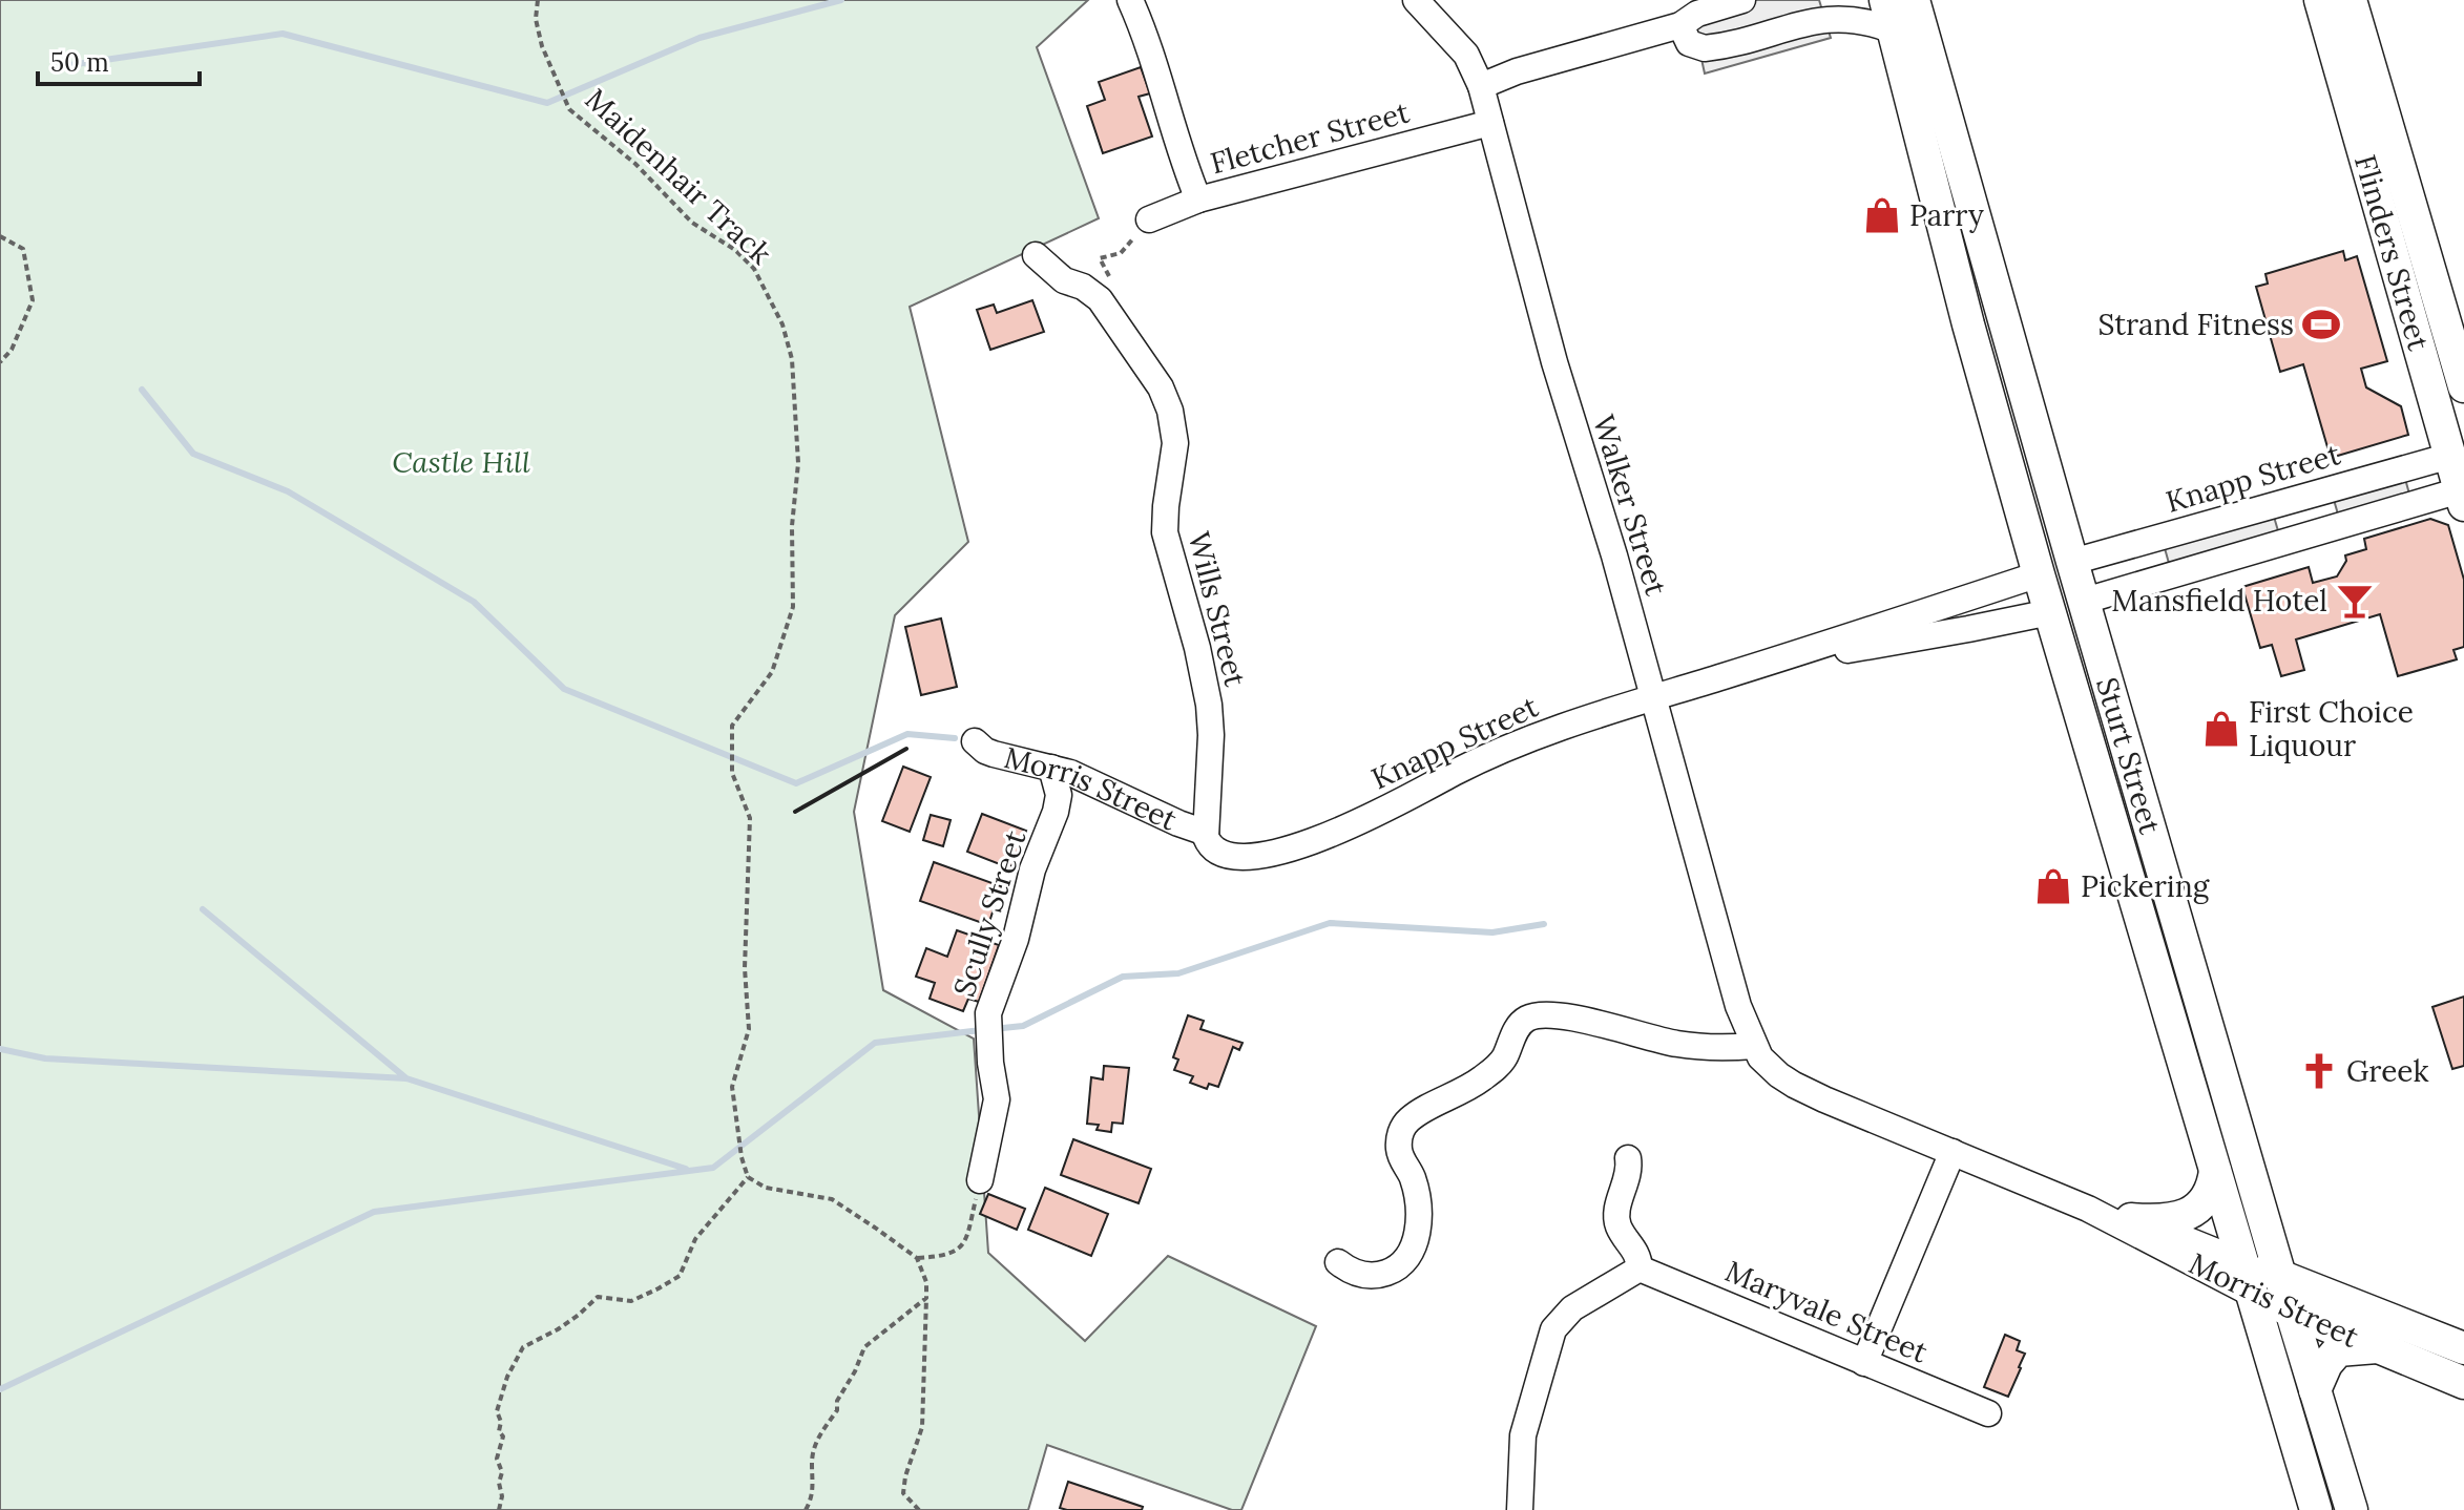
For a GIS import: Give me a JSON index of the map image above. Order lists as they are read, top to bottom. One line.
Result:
{"streets":{"main road":["Flinders Street","Sturt Street","Morris Street"],"street":["Fletcher Street","Knapp Street","Walker Street","Wills Street","Scully Street","Maryvale Street"],"path":["Maidenhair Track"]},"crossings":[["Fletcher Street","Walker Street"],["Flinders Street","Knapp Street"],["Knapp Street","Walker Street"],["Knapp Street","Wills Street"],["Knapp Street","Sturt Street"],["Knapp Street","Morris Street"],["Walker Street","Morris Street"],["Wills Street","Morris Street"],["Sturt Street","Morris Street"],["Morris Street","Scully Street"]],"parks":["Castle Hill"],"places":{"shop":["Parry","First Choice Liquour","Pickering"],"sports":["Strand Fitness"],"bar":["Mansfield Hotel"],"church":["Greek"]},"scale_bar":"50 m"}
